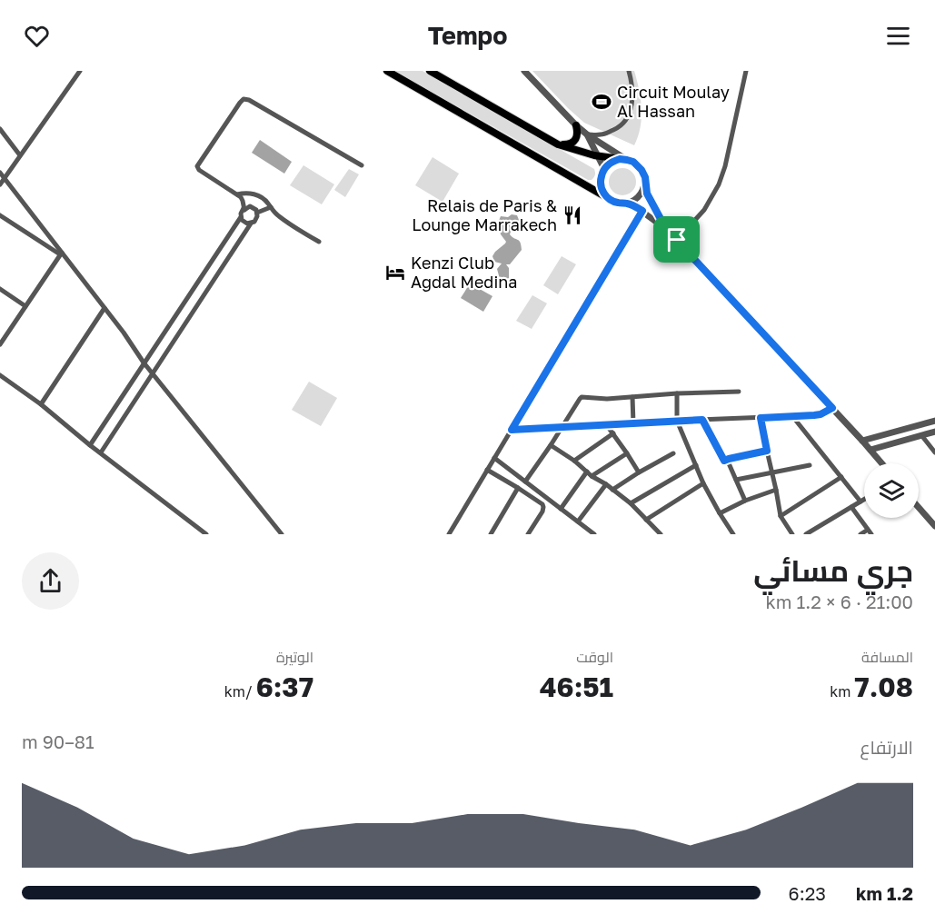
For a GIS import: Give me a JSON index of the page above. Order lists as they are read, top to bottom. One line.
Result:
{"places":{"sports":["Circuit Moulay Al Hassan"],"restaurant":["Relais de Paris & Lounge Marrakech"],"hotel":["Kenzi Club Agdal Medina"]},"page":{"header":"Tempo","heading":["جري مسائي","21:00 · 6 × 1.2 km"],"stats":[["المسافة","7.08 km"],["الوقت","46:51"],["الوتيرة","6:37 /km"]],"chart":["الارتفاع","81–90 m"],"list":[{"name":"1.2 km","note":"6:23"}]}}
